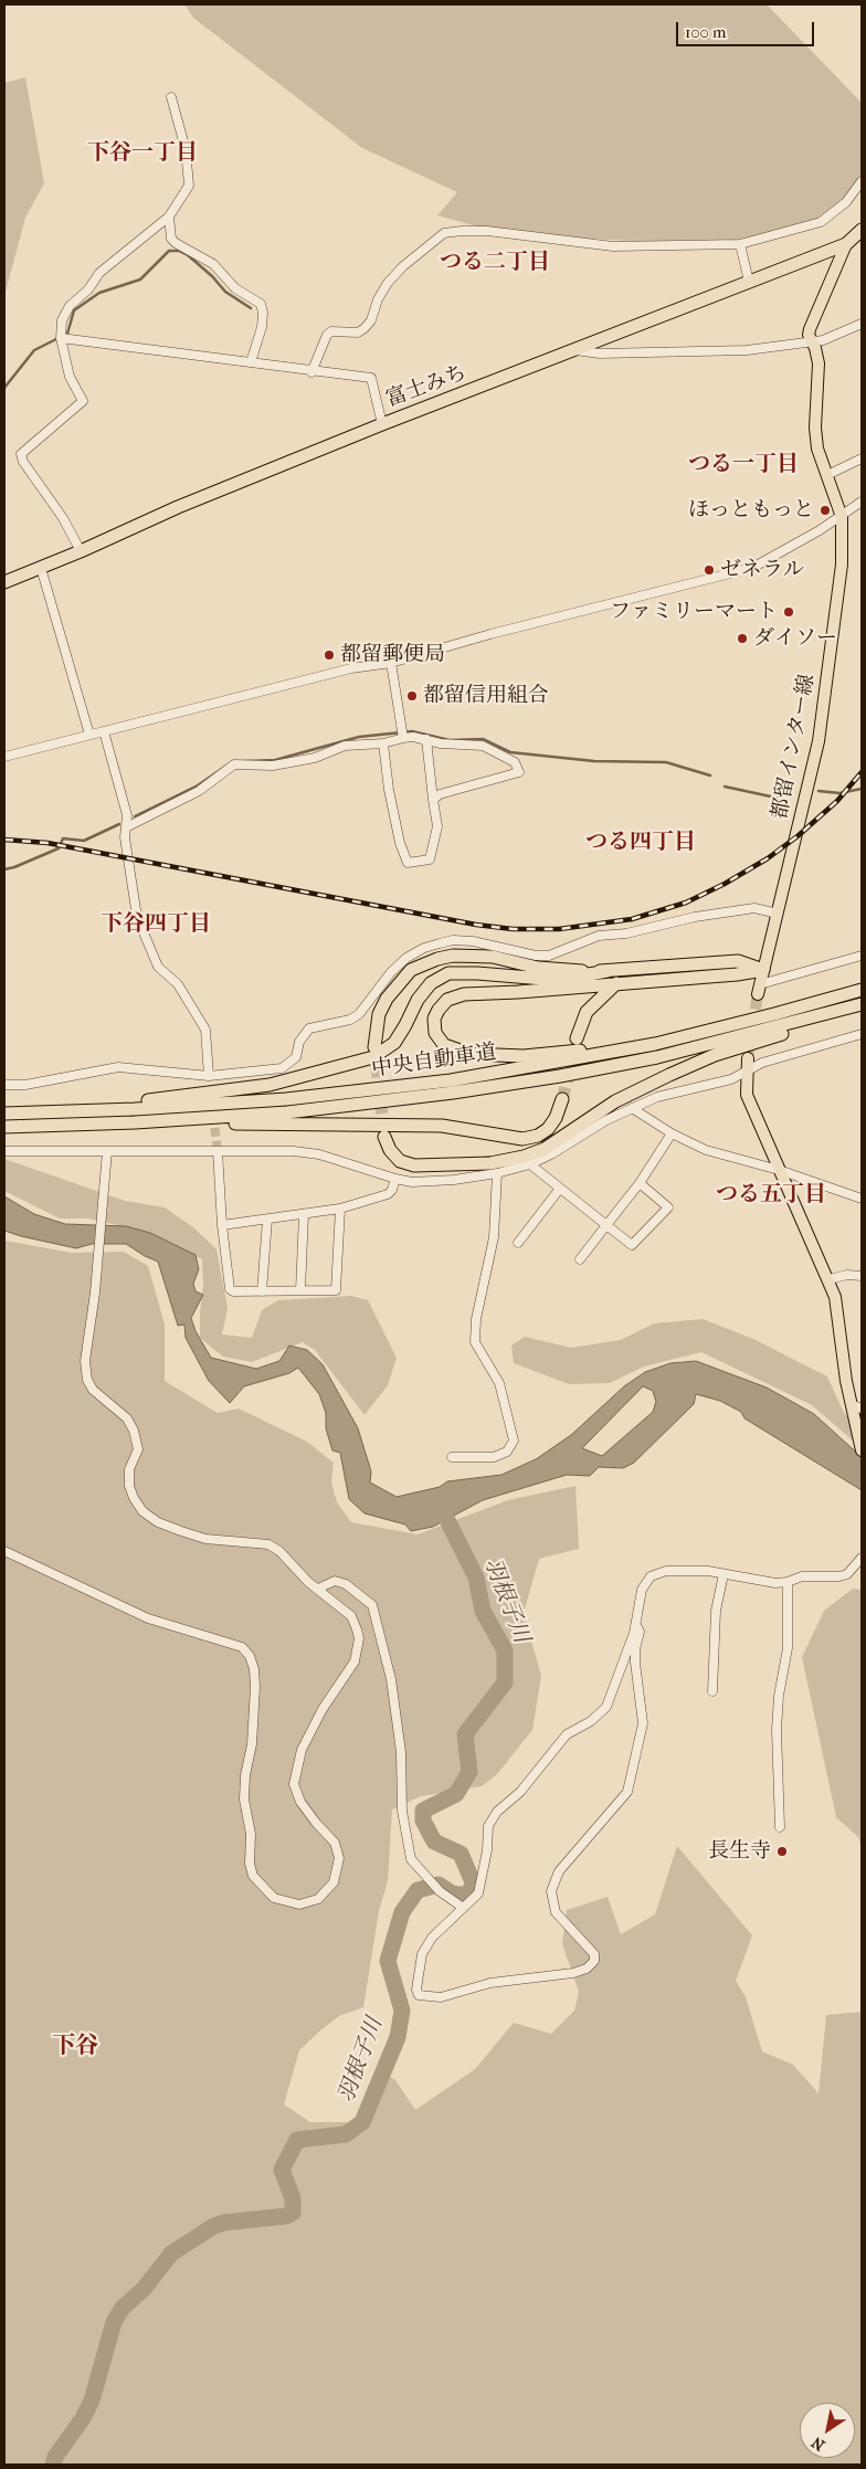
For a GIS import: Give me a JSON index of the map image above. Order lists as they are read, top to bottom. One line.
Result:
{"streets":{"highway":["富士みち","中央自動車道"],"main road":["都留インター線"]},"crossings":[["富士みち","都留インター線"]],"districts":["下谷一丁目","つる二丁目","つる一丁目","つる四丁目","下谷四丁目","つる五丁目","下谷"],"water":["羽根子川"],"places":["ほっともっと","ゼネラル","ファミリーマート","ダイソー","都留郵便局","都留信用組合","長生寺"],"scale_bar":"100 m","north":"bottom left"}
